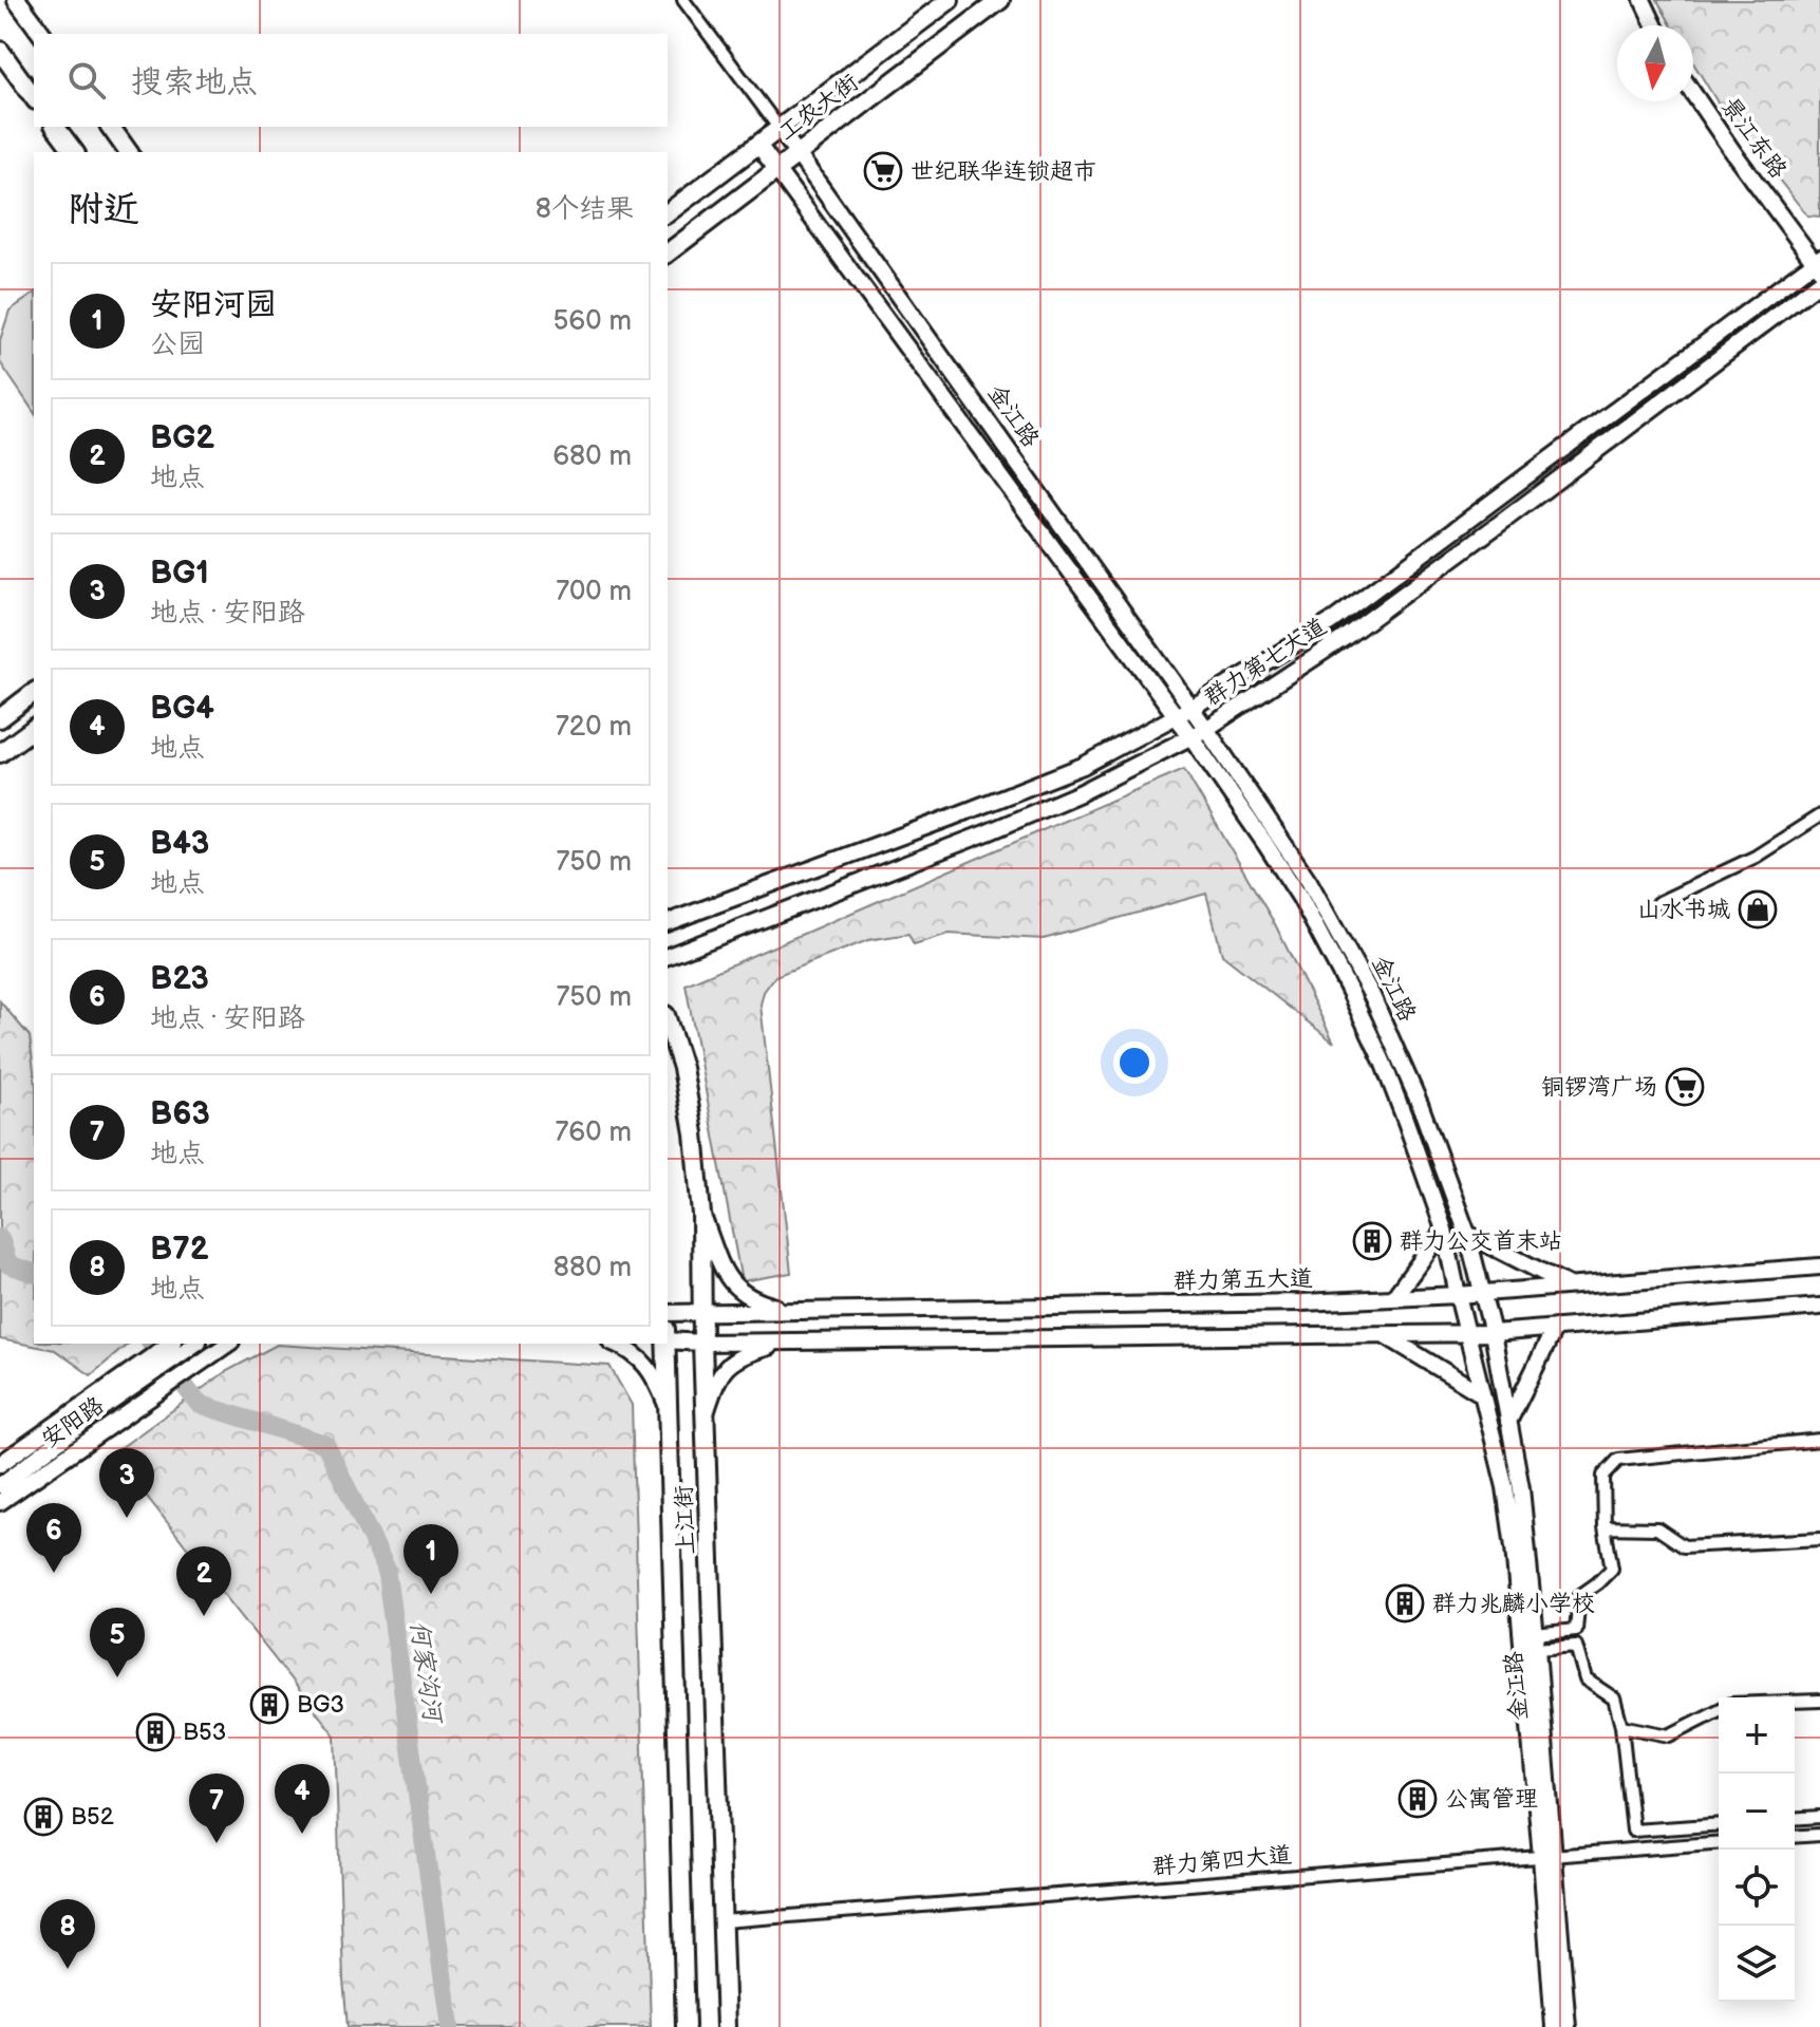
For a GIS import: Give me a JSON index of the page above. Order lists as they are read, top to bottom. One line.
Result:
{"streets":{"main road":["工农大街","景江东路","金江路","群力第七大道","群力第五大道","安阳路","上江街"],"street":["群力第四大道"]},"crossings":[["工农大街","金江路"],["景江东路","群力第七大道"],["金江路","群力第七大道"],["金江路","群力第五大道"],["金江路","群力第四大道"],["群力第五大道","上江街"],["上江街","群力第四大道"]],"water":["何家沟河"],"places":{"supermarket":["世纪联华连锁超市","铜锣湾广场"],"shop":["山水书城"],"building":["群力公交首末站","群力兆麟小学校","BG3","B53","公寓管理","B52"]},"north":"bottom","page":{"search":"搜索地点","heading":["附近","8个结果"],"list":[{"mark":"1","name":"安阳河园","note":"公园","value":"560 m"},{"mark":"2","name":"BG2","note":"地点","value":"680 m"},{"mark":"3","name":"BG1","note":"地点 · 安阳路","value":"700 m"},{"mark":"4","name":"BG4","note":"地点","value":"720 m"},{"mark":"5","name":"B43","note":"地点","value":"750 m"},{"mark":"6","name":"B23","note":"地点 · 安阳路","value":"750 m"},{"mark":"7","name":"B63","note":"地点","value":"760 m"},{"mark":"8","name":"B72","note":"地点","value":"880 m"}],"pins":["3","6","1","2","5","4","7","8"],"map_buttons":["+","−"]}}
